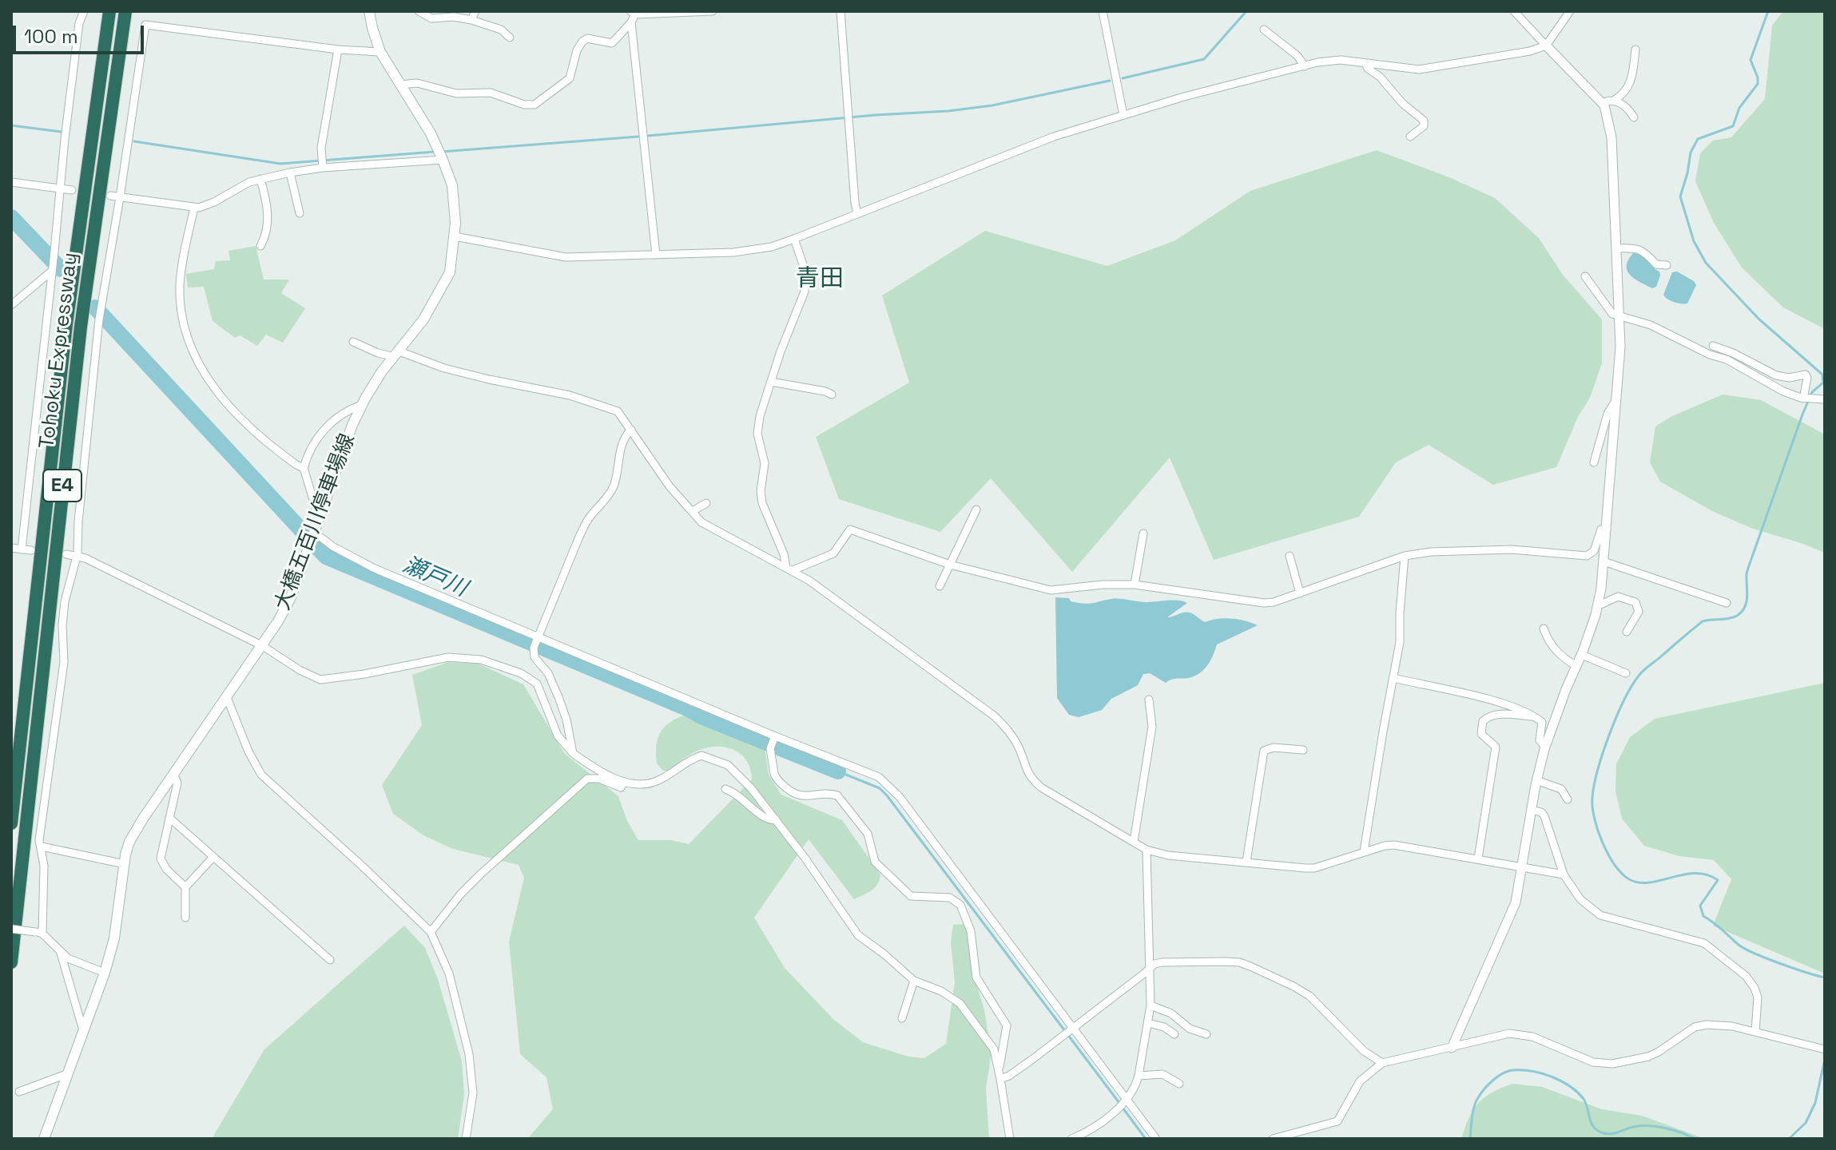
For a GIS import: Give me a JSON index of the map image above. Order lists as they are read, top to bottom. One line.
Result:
{"streets":{"highway":["Tohoku Expressway","E4"],"main road":["大橋五百川停車場線"]},"districts":["青田"],"water":["瀬戸川"],"scale_bar":"100 m"}
